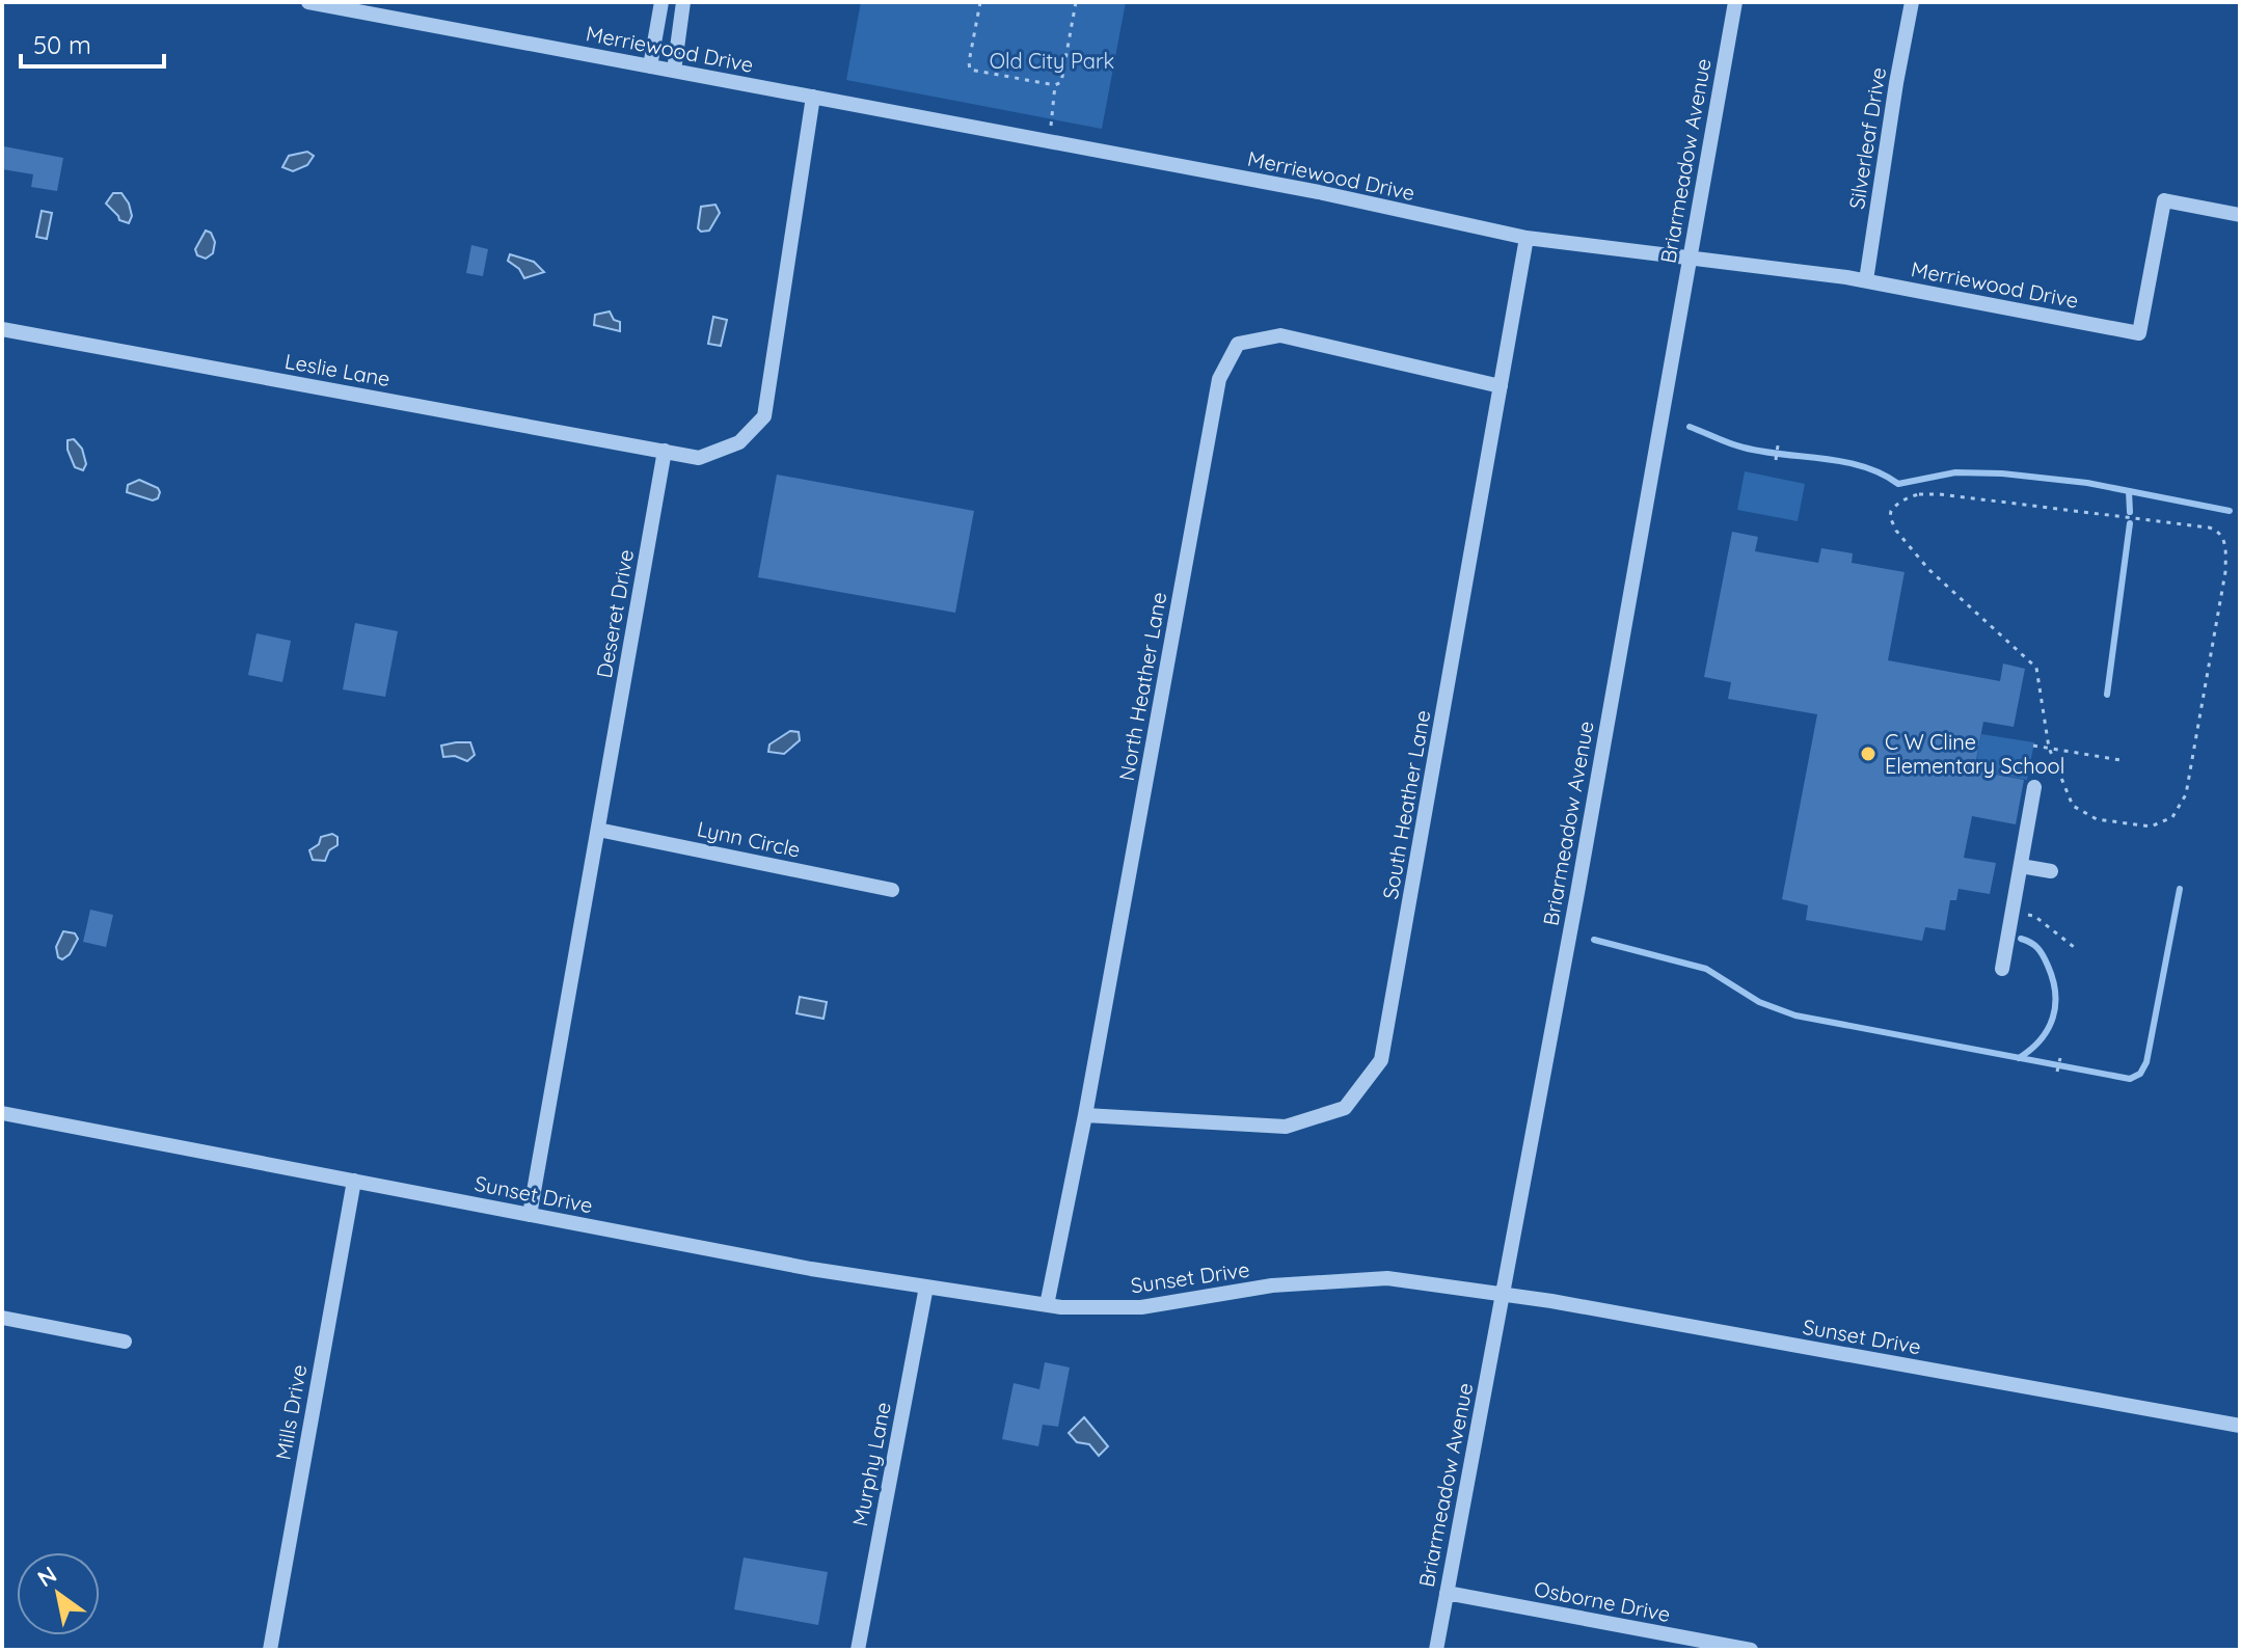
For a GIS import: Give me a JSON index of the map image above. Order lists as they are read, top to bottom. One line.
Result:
{"streets":{"street":["Merriewood Drive","Silverleaf Drive","Briarmeadow Avenue","Leslie Lane","Deseret Drive","North Heather Lane","South Heather Lane","Lynn Circle","Sunset Drive","Mills Drive","Murphy Lane","Osborne Drive"]},"crossings":[["Merriewood Drive","Silverleaf Drive"],["Merriewood Drive","Briarmeadow Avenue"],["Merriewood Drive","South Heather Lane"],["Briarmeadow Avenue","Sunset Drive"],["Briarmeadow Avenue","Osborne Drive"],["Leslie Lane","Deseret Drive"],["Deseret Drive","Lynn Circle"],["Deseret Drive","Sunset Drive"],["North Heather Lane","South Heather Lane"],["North Heather Lane","Sunset Drive"],["Sunset Drive","Mills Drive"],["Sunset Drive","Murphy Lane"]],"parks":["Old City Park"],"places":["C W Cline Elementary School"],"scale_bar":"50 m","north":"top left"}
